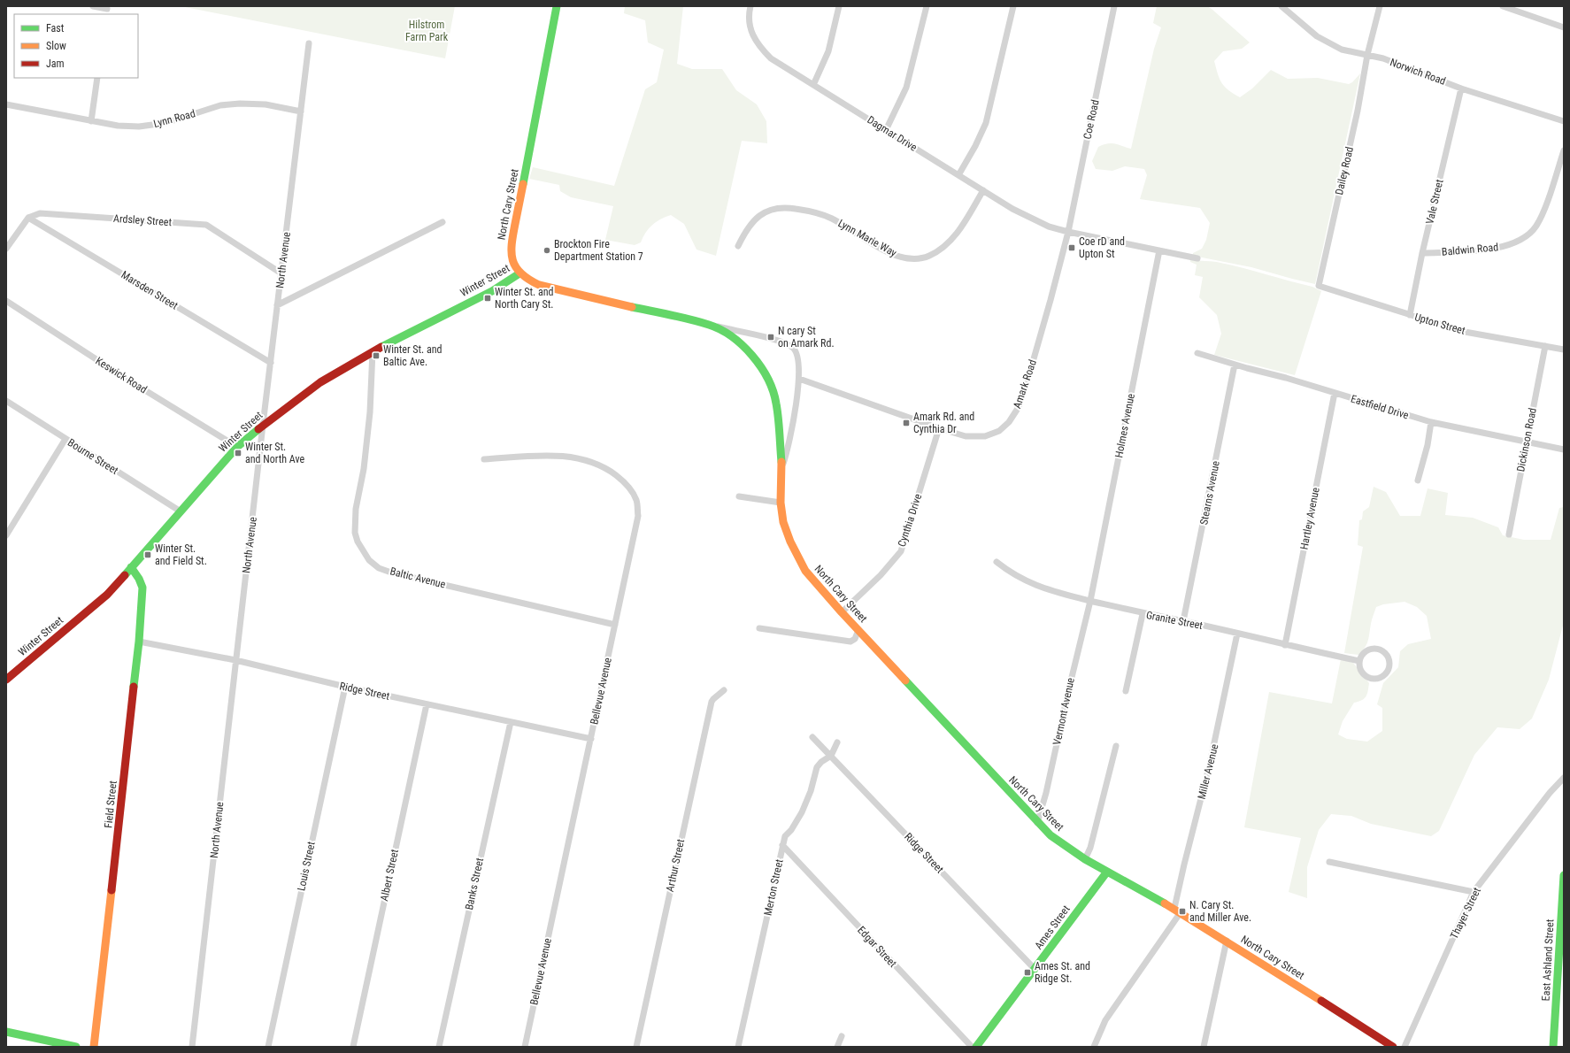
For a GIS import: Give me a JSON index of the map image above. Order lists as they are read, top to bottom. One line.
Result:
{"streets":{"street":["Norwich Road","Lynn Road","Coe Road","Dagmar Drive","Dailey Road","Vale Street","North Cary Street","Ardsley Street","Lynn Marie Way","Baldwin Road","North Avenue","Winter Street","Marsden Street","Upton Street","Keswick Road","Amark Road","Eastfield Drive","Holmes Avenue","Dickinson Road","Bourne Street","Stearns Avenue","Hartley Avenue","Cynthia Drive","Baltic Avenue","Granite Street","Ridge Street","Bellevue Avenue","Vermont Avenue","Miller Avenue","Field Street","Arthur Street","Louis Street","Albert Street","Banks Street","Merton Street","Thayer Street","Ames Street","Edgar Street","East Ashland Street"]},"crossings":[["Norwich Road","Dailey Road"],["Norwich Road","Vale Street"],["Lynn Road","North Avenue"],["Coe Road","Dagmar Drive"],["Coe Road","Amark Road"],["Dagmar Drive","Lynn Marie Way"],["Dagmar Drive","Amark Road"],["Dailey Road","Upton Street"],["Vale Street","Baldwin Road"],["Vale Street","Upton Street"],["North Cary Street","Winter Street"],["North Cary Street","Amark Road"],["North Cary Street","Cynthia Drive"],["North Cary Street","Vermont Avenue"],["North Cary Street","Miller Avenue"],["North Cary Street","Ames Street"],["Ardsley Street","North Avenue"],["Ardsley Street","Marsden Street"],["North Avenue","Winter Street"],["North Avenue","Marsden Street"],["North Avenue","Ridge Street"],["Winter Street","Keswick Road"],["Winter Street","Bourne Street"],["Winter Street","Baltic Avenue"],["Winter Street","Field Street"],["Upton Street","Dickinson Road"],["Amark Road","Cynthia Drive"],["Eastfield Drive","Dickinson Road"],["Eastfield Drive","Stearns Avenue"],["Eastfield Drive","Hartley Avenue"],["Holmes Avenue","Granite Street"],["Holmes Avenue","Vermont Avenue"],["Stearns Avenue","Granite Street"],["Hartley Avenue","Granite Street"],["Baltic Avenue","Bellevue Avenue"],["Granite Street","Vermont Avenue"],["Granite Street","Miller Avenue"],["Ridge Street","Bellevue Avenue"],["Ridge Street","Field Street"],["Ridge Street","Louis Street"],["Ridge Street","Albert Street"],["Ridge Street","Banks Street"],["Ridge Street","Merton Street"],["Ridge Street","Ames Street"],["Merton Street","Edgar Street"]],"parks":["Hilstrom Farm Park"],"places":{"transit":["Coe rD and Upton St","Winter St. and North Cary St.","N cary St on Amark Rd.","Winter St. and Baltic Ave.","Amark Rd. and Cynthia Dr","Winter St. and North Ave","Winter St. and Field St.","N. Cary St. and Miller Ave.","Ames St. and Ridge St."],"other":["Brockton Fire Department Station 7"]},"legend":["Fast","Slow","Jam"]}
